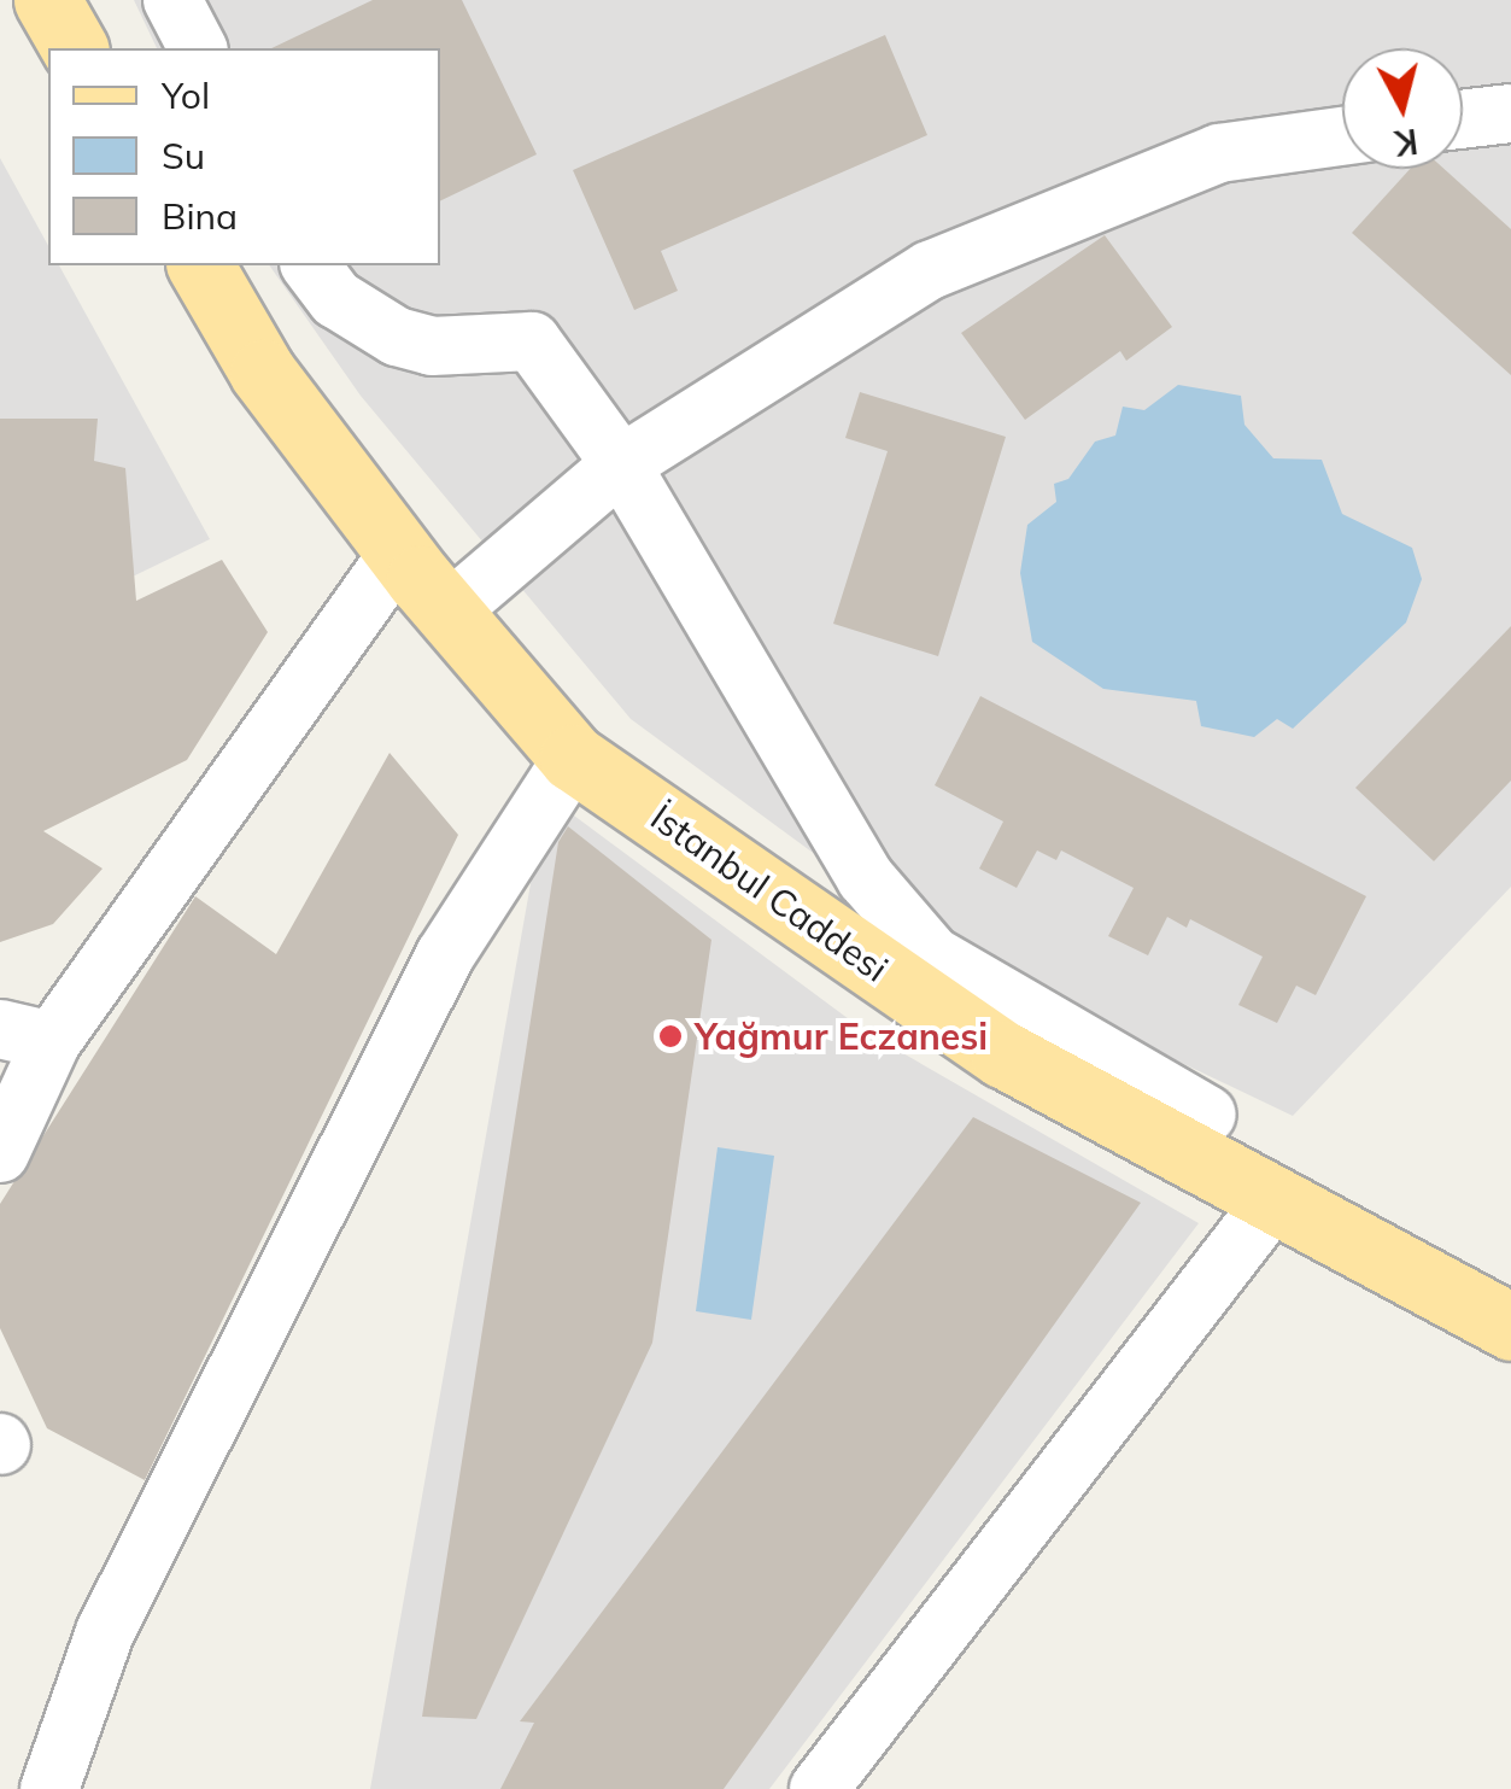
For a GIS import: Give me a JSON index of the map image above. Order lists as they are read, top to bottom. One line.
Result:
{"streets":{"main road":["İstanbul Caddesi"]},"places":["Yağmur Eczanesi"],"legend":["Yol","Su","Bina"],"north":"bottom"}
